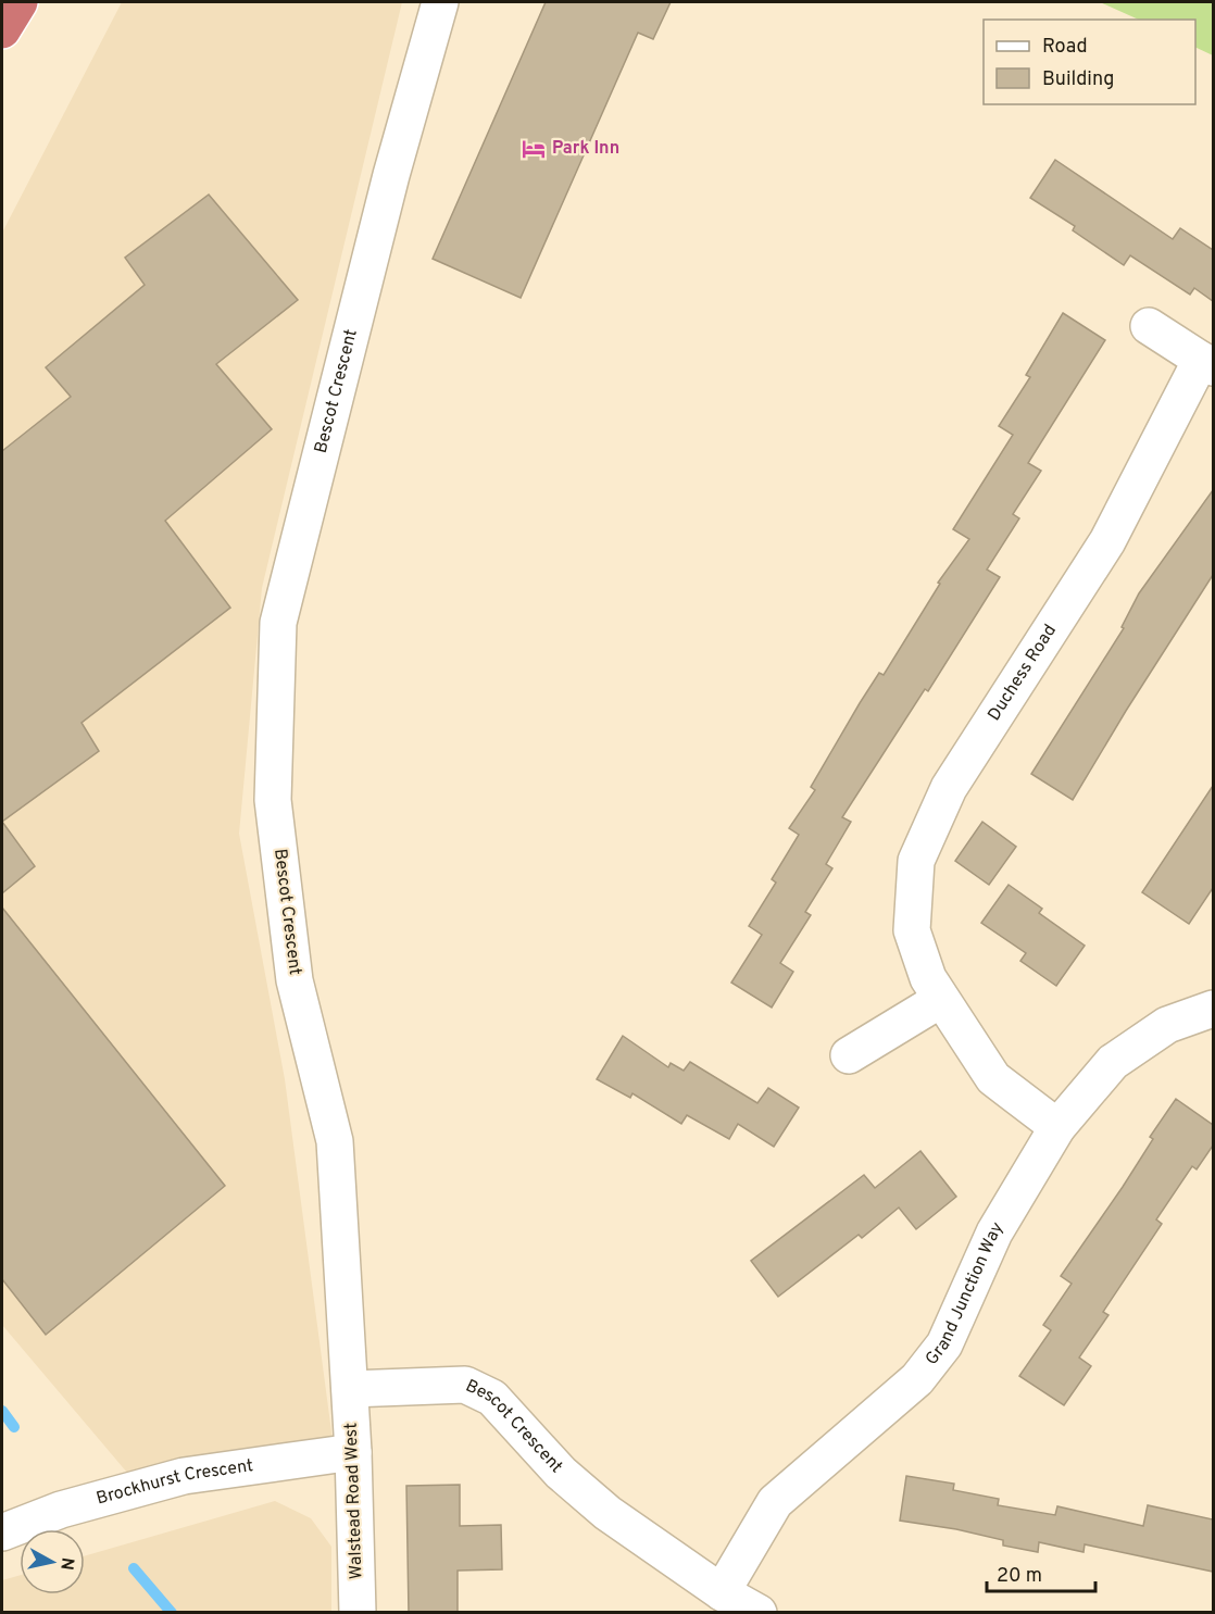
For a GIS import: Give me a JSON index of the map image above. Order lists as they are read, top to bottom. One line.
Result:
{"streets":{"street":["Bescot Crescent","Duchess Road","Grand Junction Way","Brockhurst Crescent","Walstead Road West"]},"crossings":[["Bescot Crescent","Grand Junction Way"],["Bescot Crescent","Walstead Road West"],["Duchess Road","Grand Junction Way"],["Brockhurst Crescent","Walstead Road West"]],"places":{"hotel":["Park Inn"]},"legend":["Road","Building"],"scale_bar":"20 m","north":"right"}
